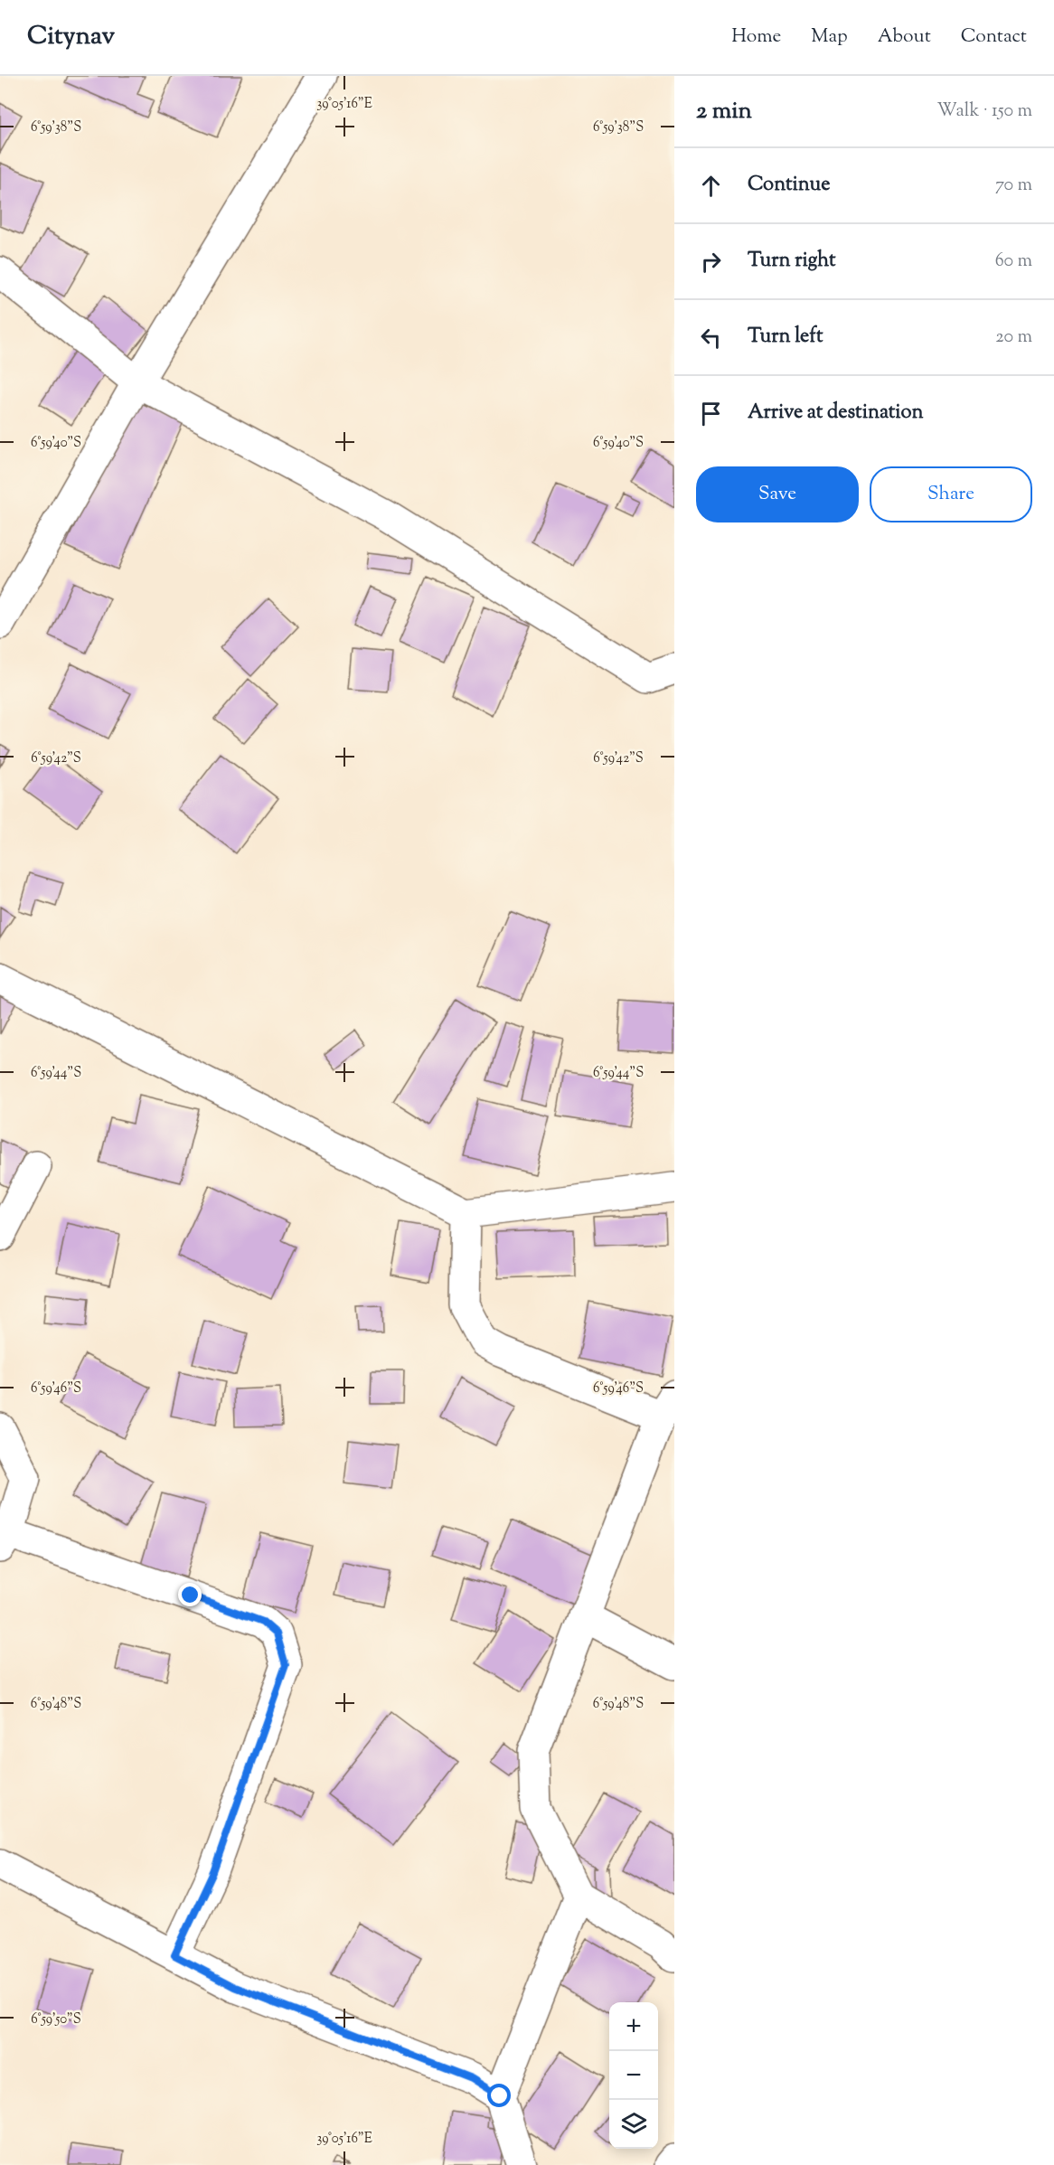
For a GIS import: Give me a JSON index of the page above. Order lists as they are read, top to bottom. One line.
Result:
{"page":{"header":"Citynav","nav":["Home","Map","About","Contact"],"heading":["2 min","Walk · 150 m"],"list":[["Continue","70 m"],["Turn right","60 m"],["Turn left","20 m"],"Arrive at destination"],"buttons":["Save","Share"],"map_buttons":["+","−"]},"coordinates":["39°05'16\"E","6°59'38\"S","6°59'40\"S","6°59'42\"S","6°59'44\"S","6°59'46\"S","6°59'48\"S","6°59'50\"S"]}
